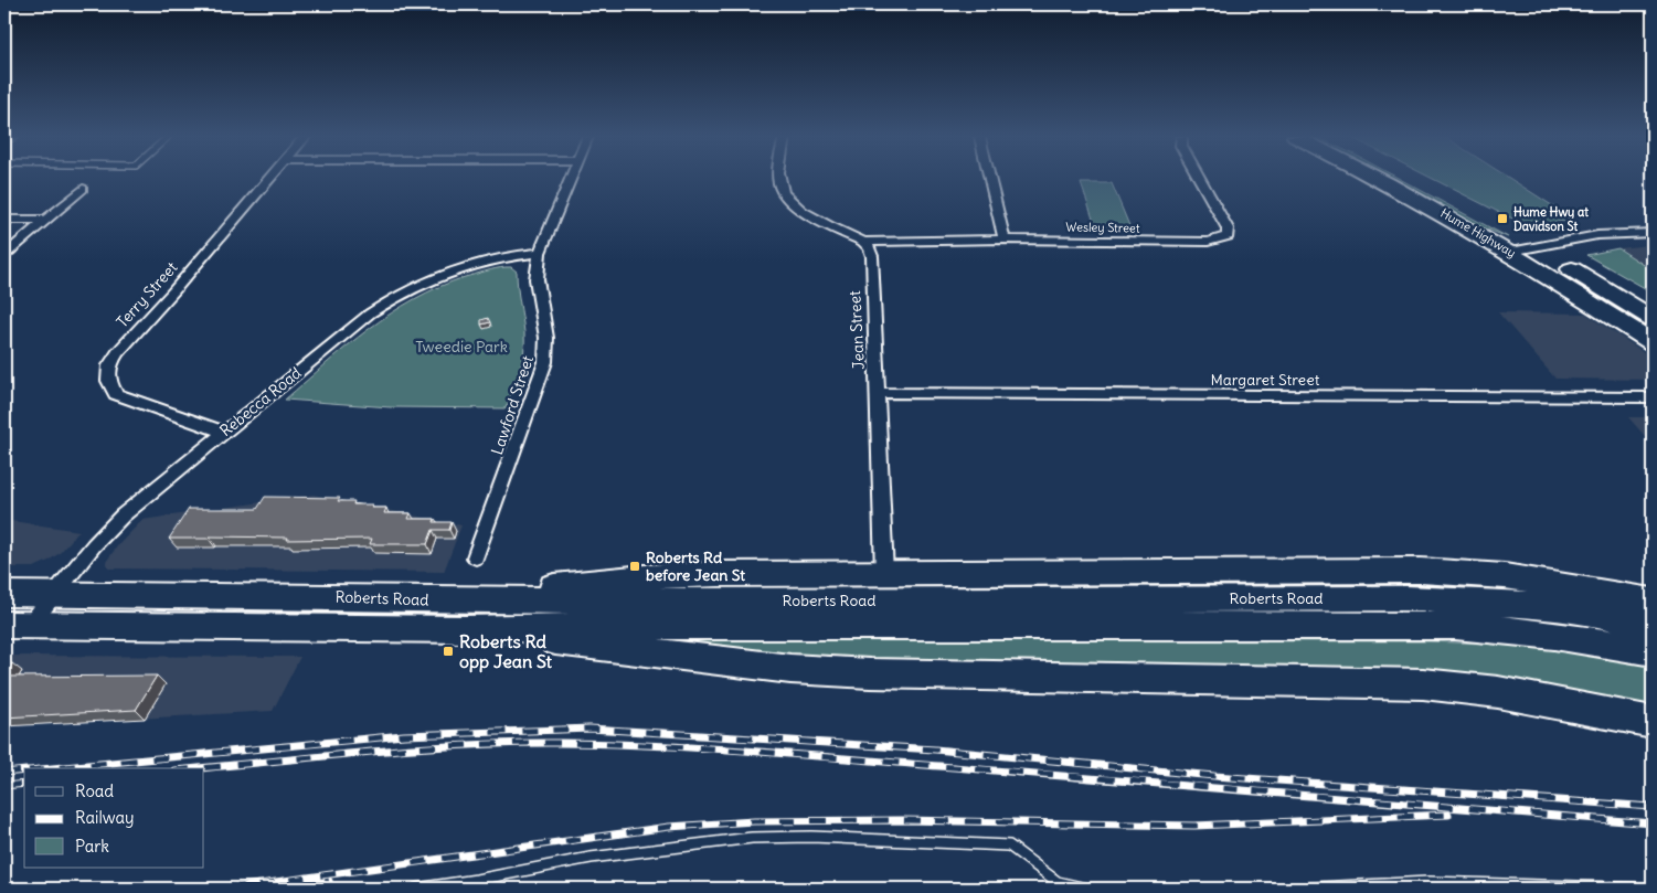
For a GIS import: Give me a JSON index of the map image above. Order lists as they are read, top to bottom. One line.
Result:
{"streets":{"highway":["Hume Highway","Roberts Road"],"street":["Wesley Street","Terry Street","Jean Street","Margaret Street","Rebecca Road","Lawford Street"]},"crossings":[["Wesley Street","Jean Street"],["Terry Street","Rebecca Road"],["Jean Street","Margaret Street"],["Rebecca Road","Lawford Street"],["Rebecca Road","Roberts Road"]],"parks":["Tweedie Park"],"places":{"transit":["Hume Hwy at Davidson St","Roberts Rd before Jean St","Roberts Rd opp Jean St"]},"legend":["Road","Railway","Park"]}
